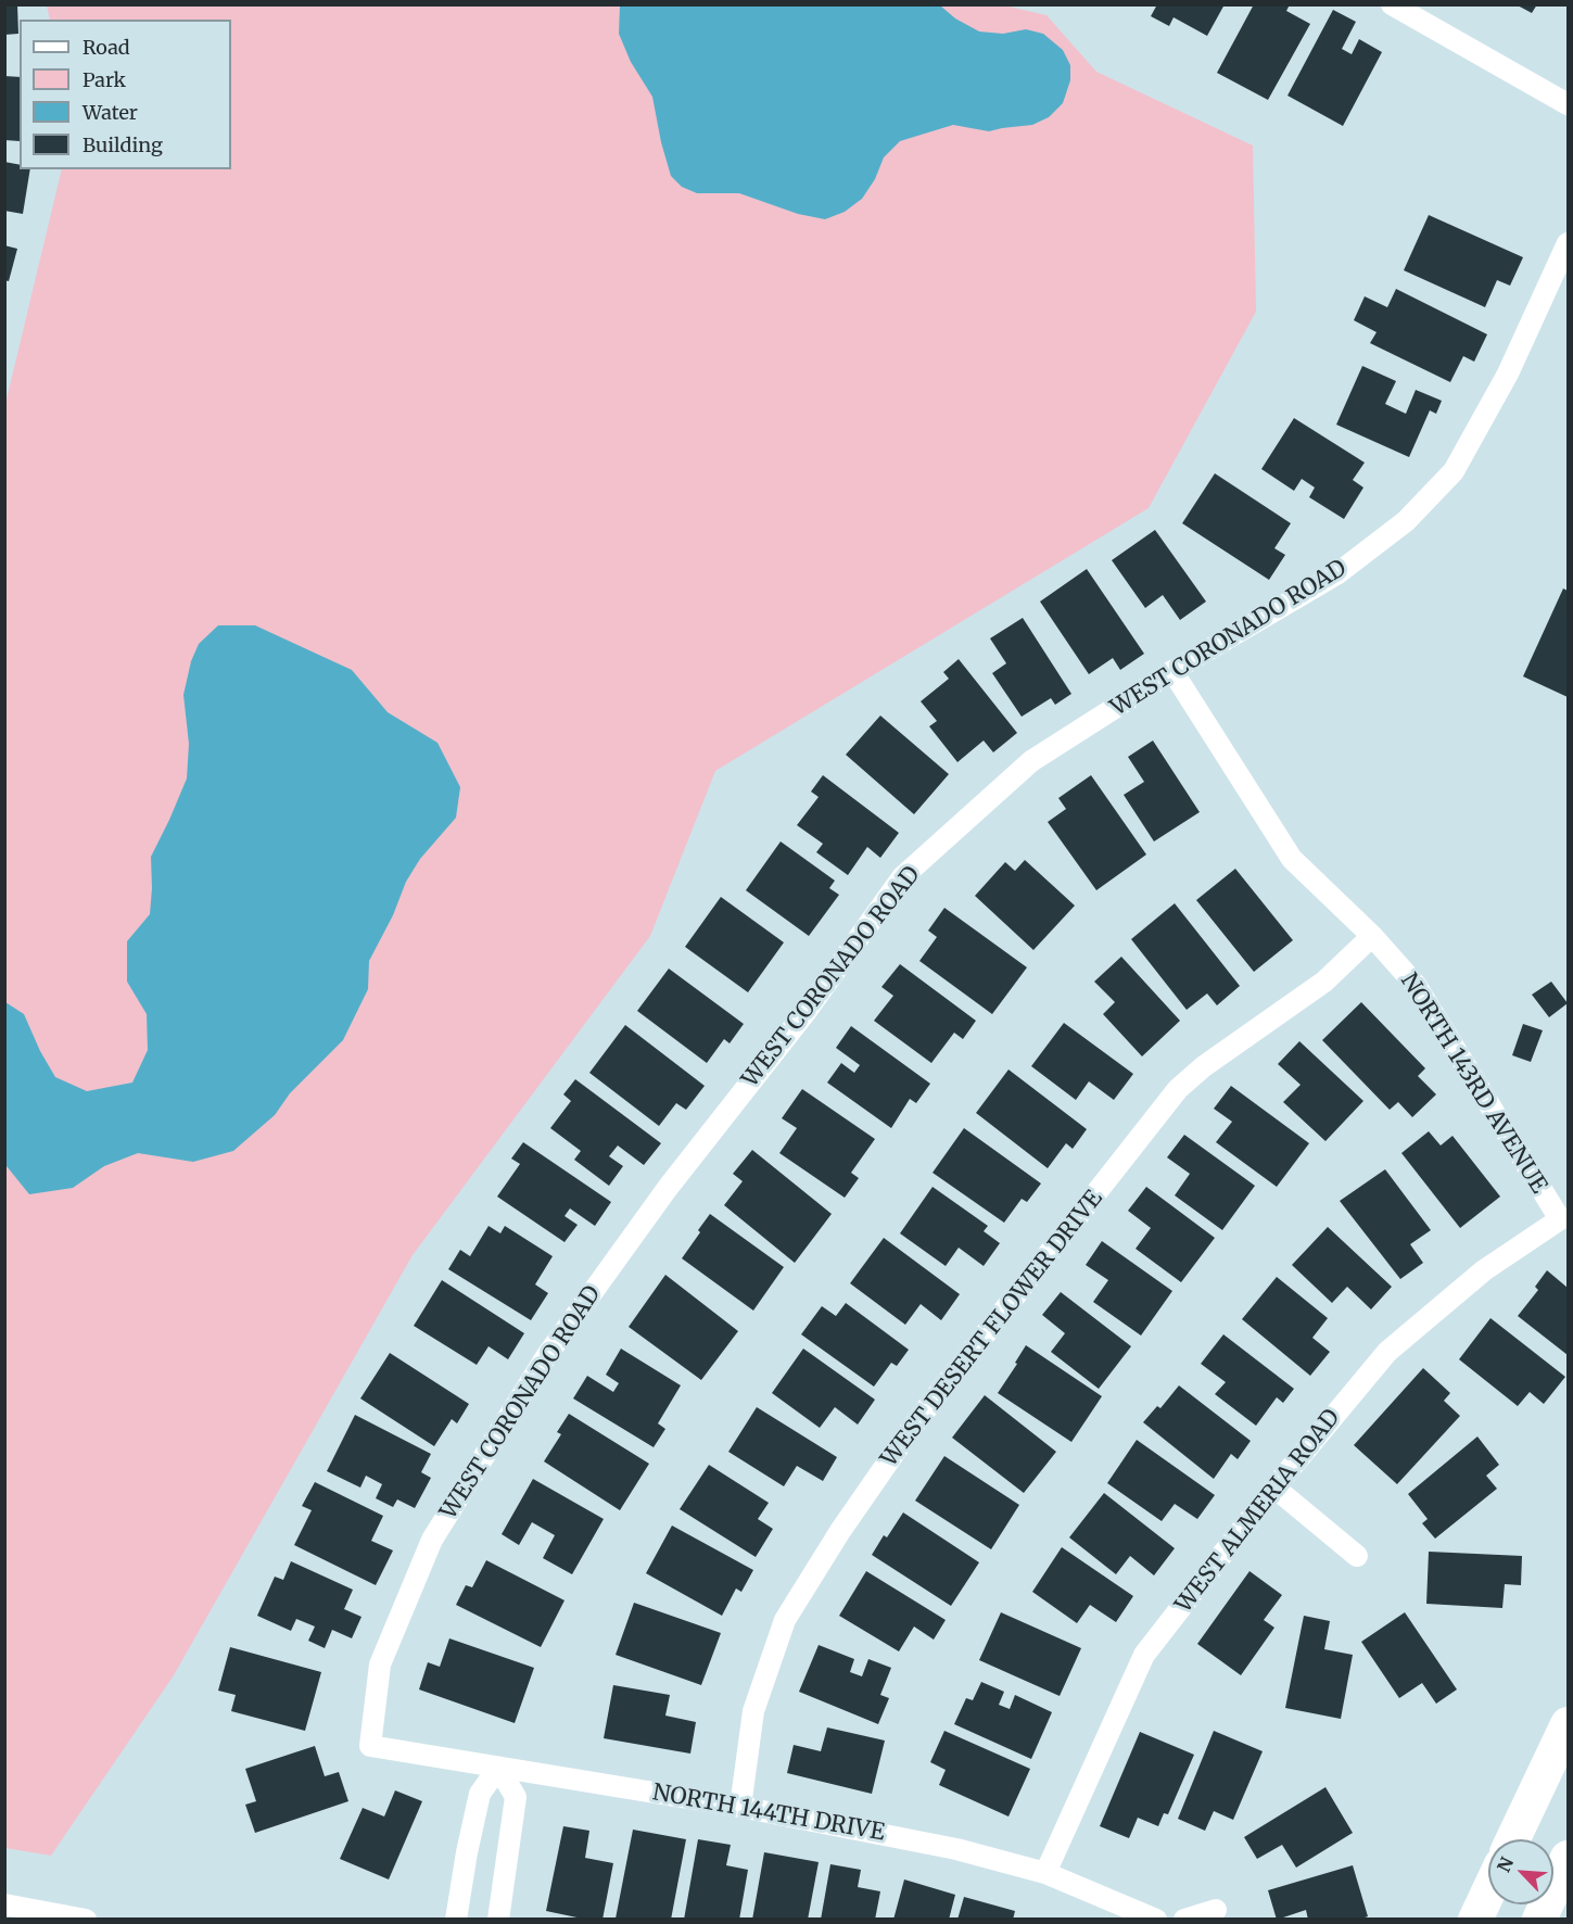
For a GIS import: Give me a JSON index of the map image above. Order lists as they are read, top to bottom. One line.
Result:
{"streets":{"street":["WEST CORONADO ROAD","NORTH 143RD AVENUE","WEST DESERT FLOWER DRIVE","WEST ALMERIA ROAD","NORTH 144TH DRIVE"]},"crossings":[["WEST CORONADO ROAD","NORTH 143RD AVENUE"],["WEST CORONADO ROAD","NORTH 144TH DRIVE"],["NORTH 143RD AVENUE","WEST DESERT FLOWER DRIVE"],["NORTH 143RD AVENUE","WEST ALMERIA ROAD"],["WEST DESERT FLOWER DRIVE","NORTH 144TH DRIVE"],["WEST ALMERIA ROAD","NORTH 144TH DRIVE"]],"legend":["Road","Park","Water","Building"],"north":"top left"}
